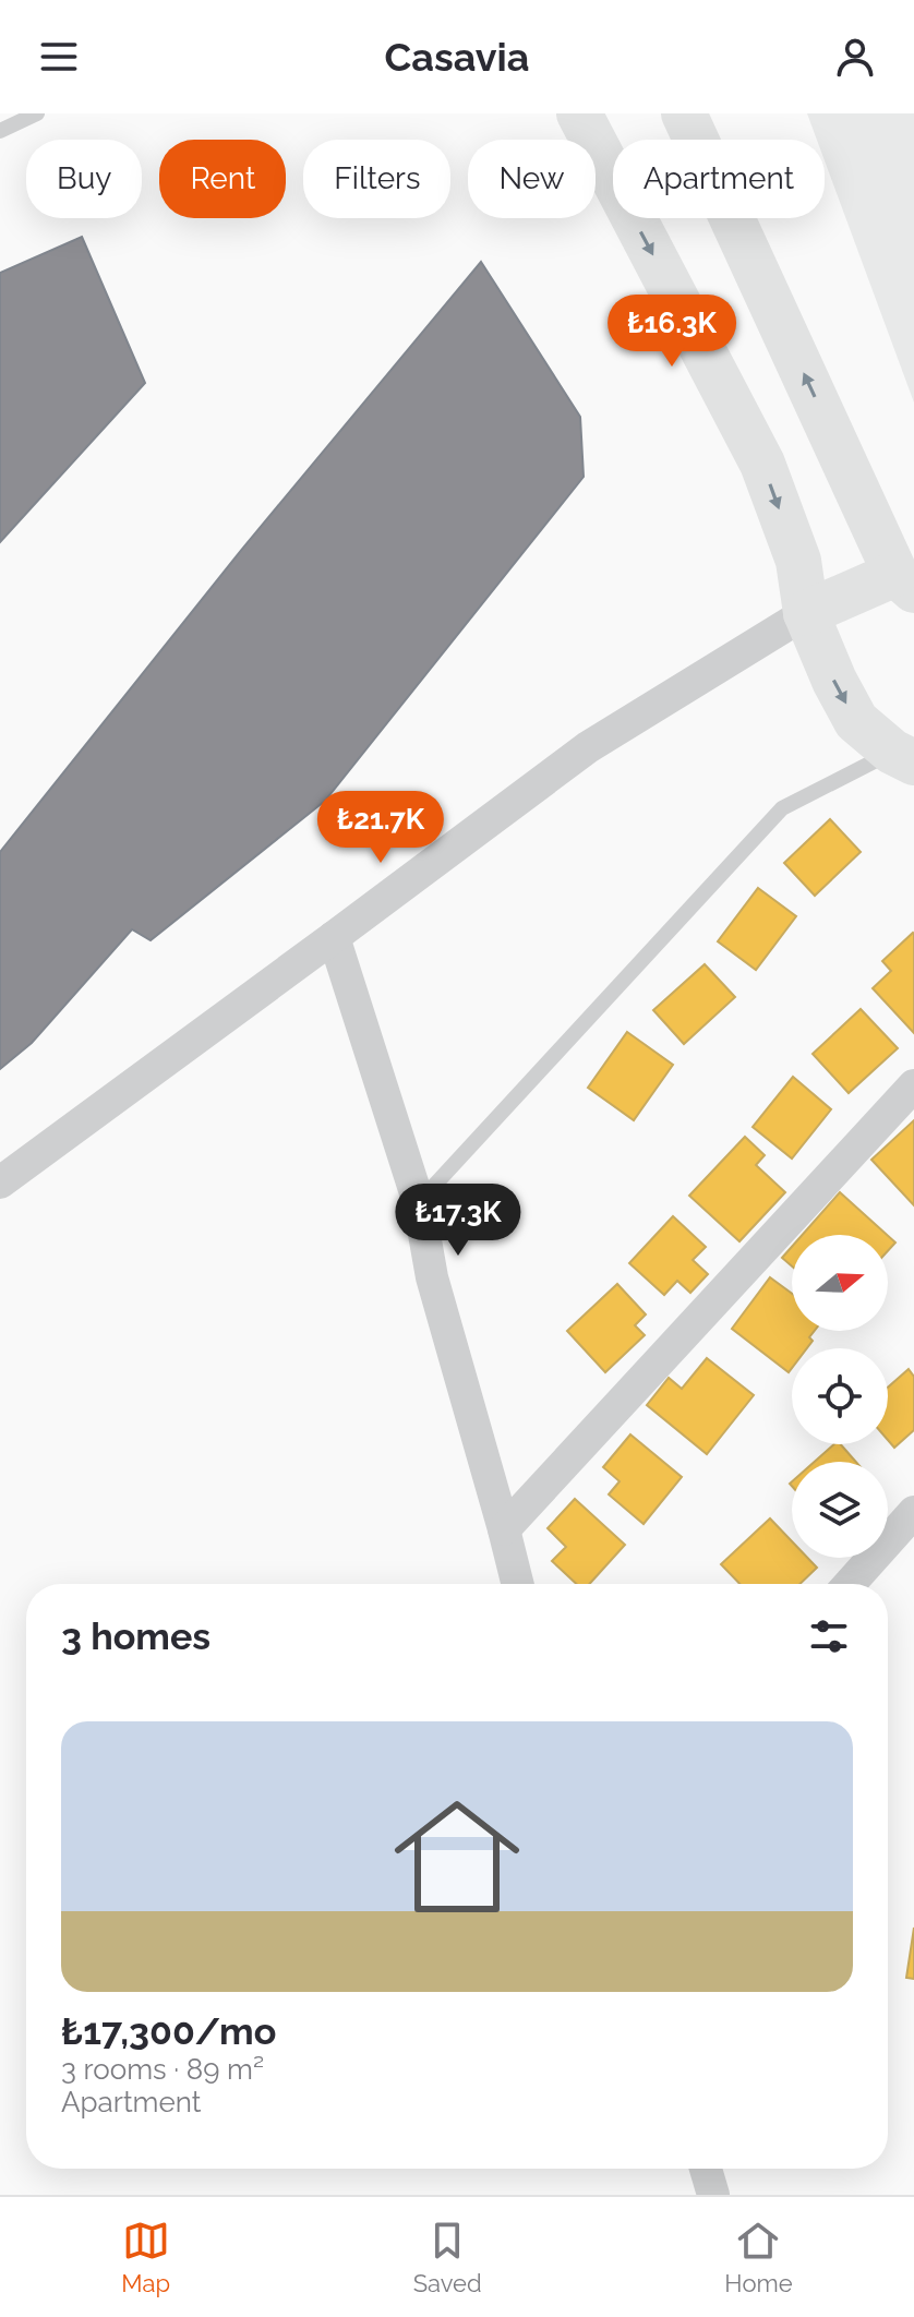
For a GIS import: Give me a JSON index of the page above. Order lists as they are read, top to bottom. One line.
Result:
{"north":"right","page":{"header":"Casavia","chip":["Buy","Rent","Filters","New","Apartment"],"price":["₺16.3K","₺21.7K","₺17.3K"],"heading":"3 homes","list":[{"name":"₺17,300/mo","note":"3 rooms · 89 m² · Apartment"}],"tabs":["Map","Saved","Home"]}}
